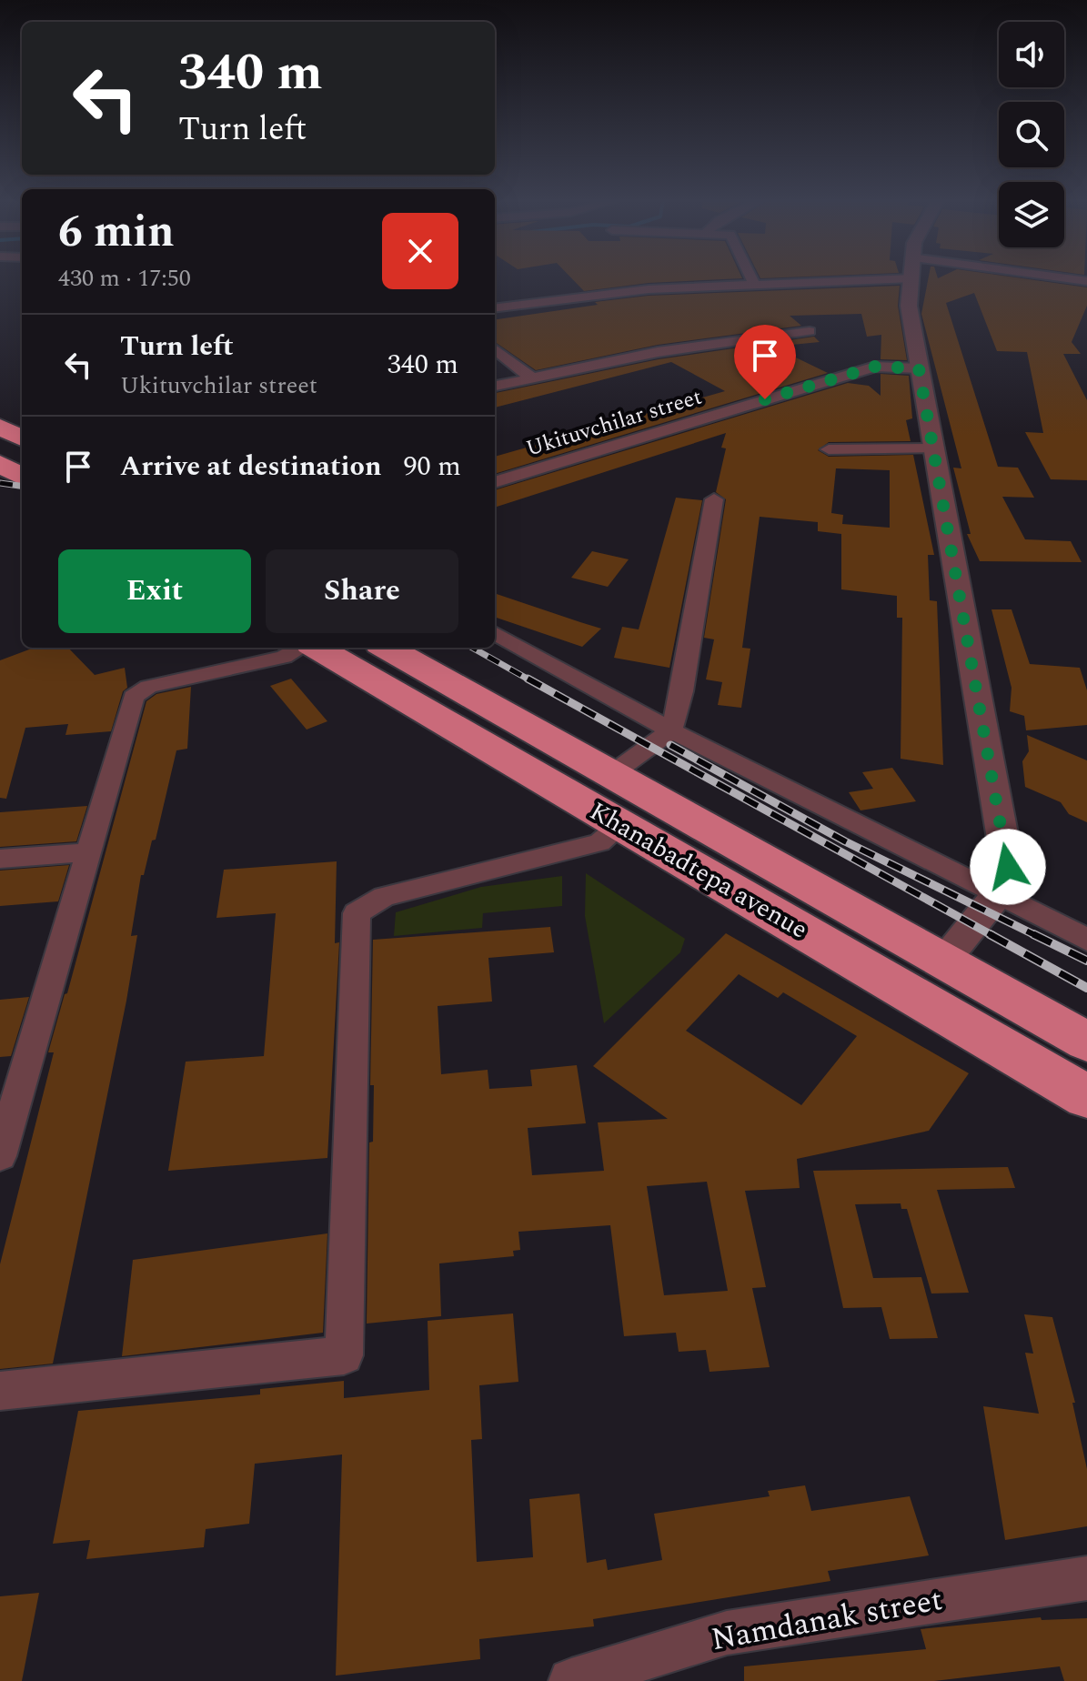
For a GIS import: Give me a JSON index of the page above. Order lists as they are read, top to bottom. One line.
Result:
{"streets":{"highway":["Khanabadtepa avenue"],"street":["Ukituvchilar street","Namdanak street"]},"page":{"turn":["340 m","Turn left"],"heading":["6 min","430 m · 17:50"],"list":[{"name":"Turn left","note":"Ukituvchilar street","value":"340 m"},{"name":"Arrive at destination","value":"90 m"}],"buttons":["Exit","Share"]}}
